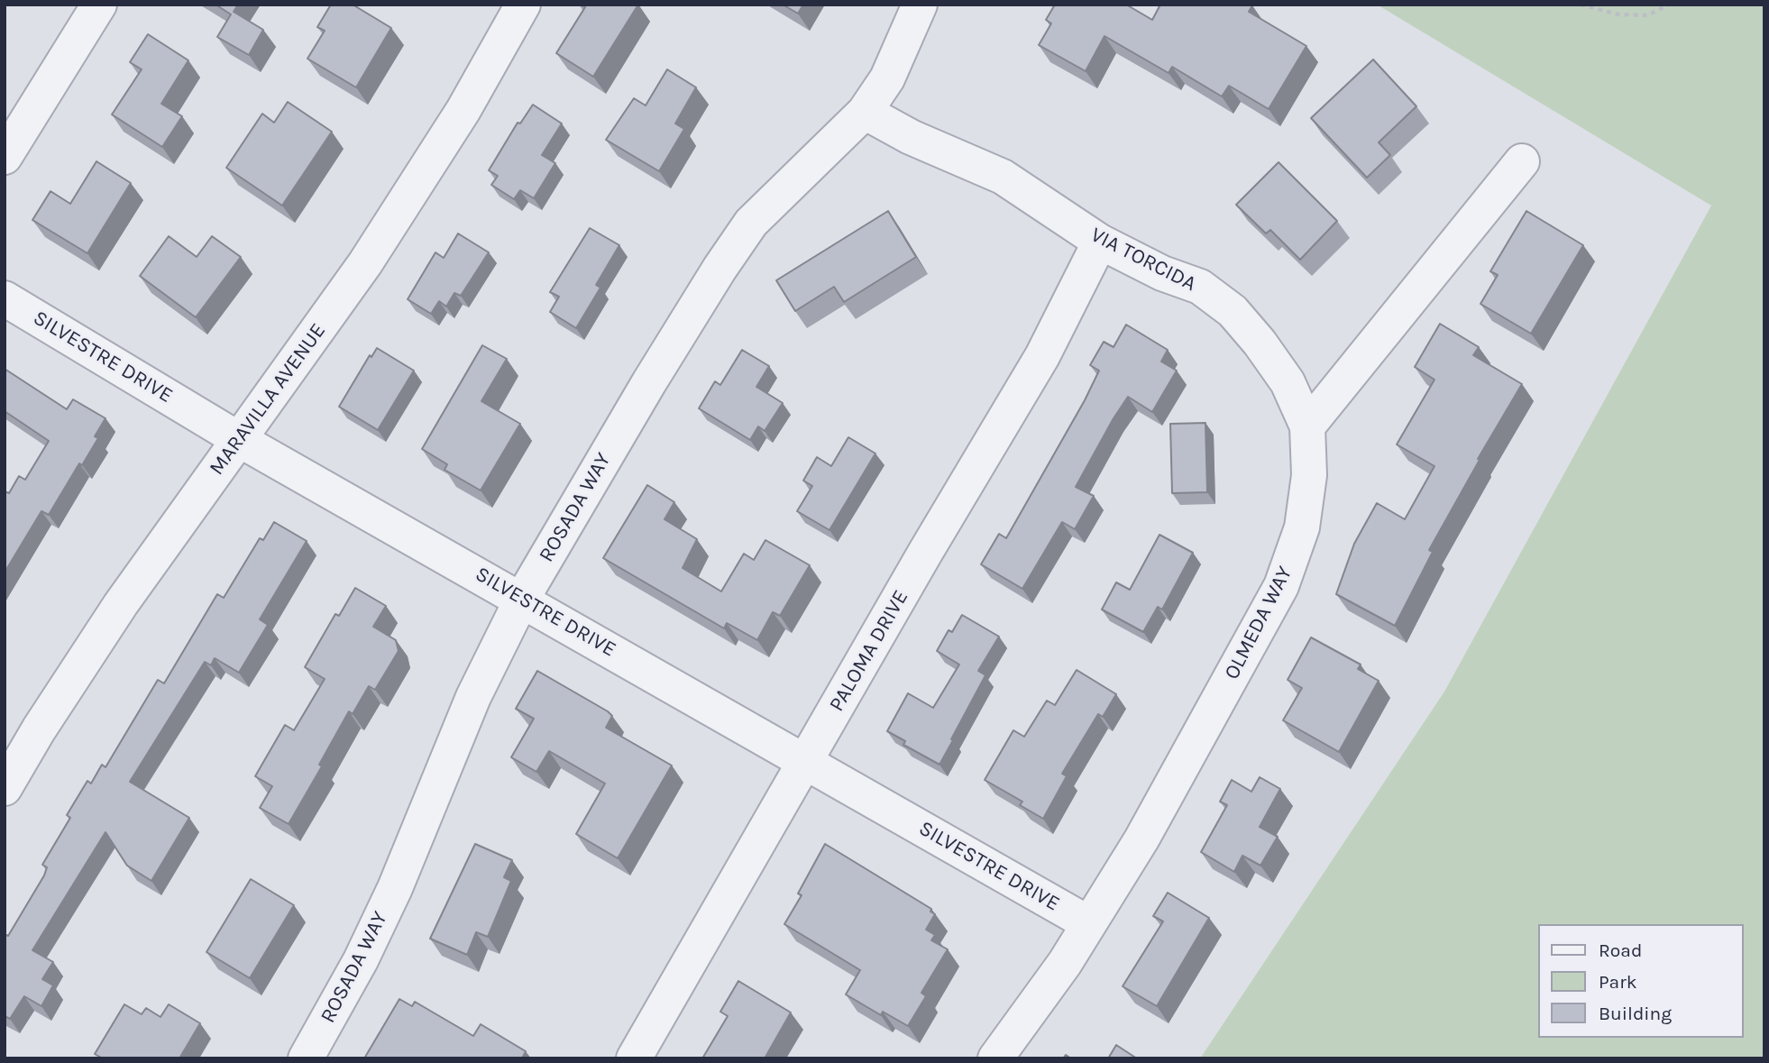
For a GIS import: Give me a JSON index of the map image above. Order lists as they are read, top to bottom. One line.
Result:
{"streets":{"street":["VIA TORCIDA","SILVESTRE DRIVE","MARAVILLA AVENUE","ROSADA WAY","OLMEDA WAY","PALOMA DRIVE"]},"crossings":[["VIA TORCIDA","ROSADA WAY"],["VIA TORCIDA","OLMEDA WAY"],["VIA TORCIDA","PALOMA DRIVE"],["SILVESTRE DRIVE","MARAVILLA AVENUE"],["SILVESTRE DRIVE","ROSADA WAY"],["SILVESTRE DRIVE","OLMEDA WAY"],["SILVESTRE DRIVE","PALOMA DRIVE"]],"legend":["Road","Park","Building"]}
